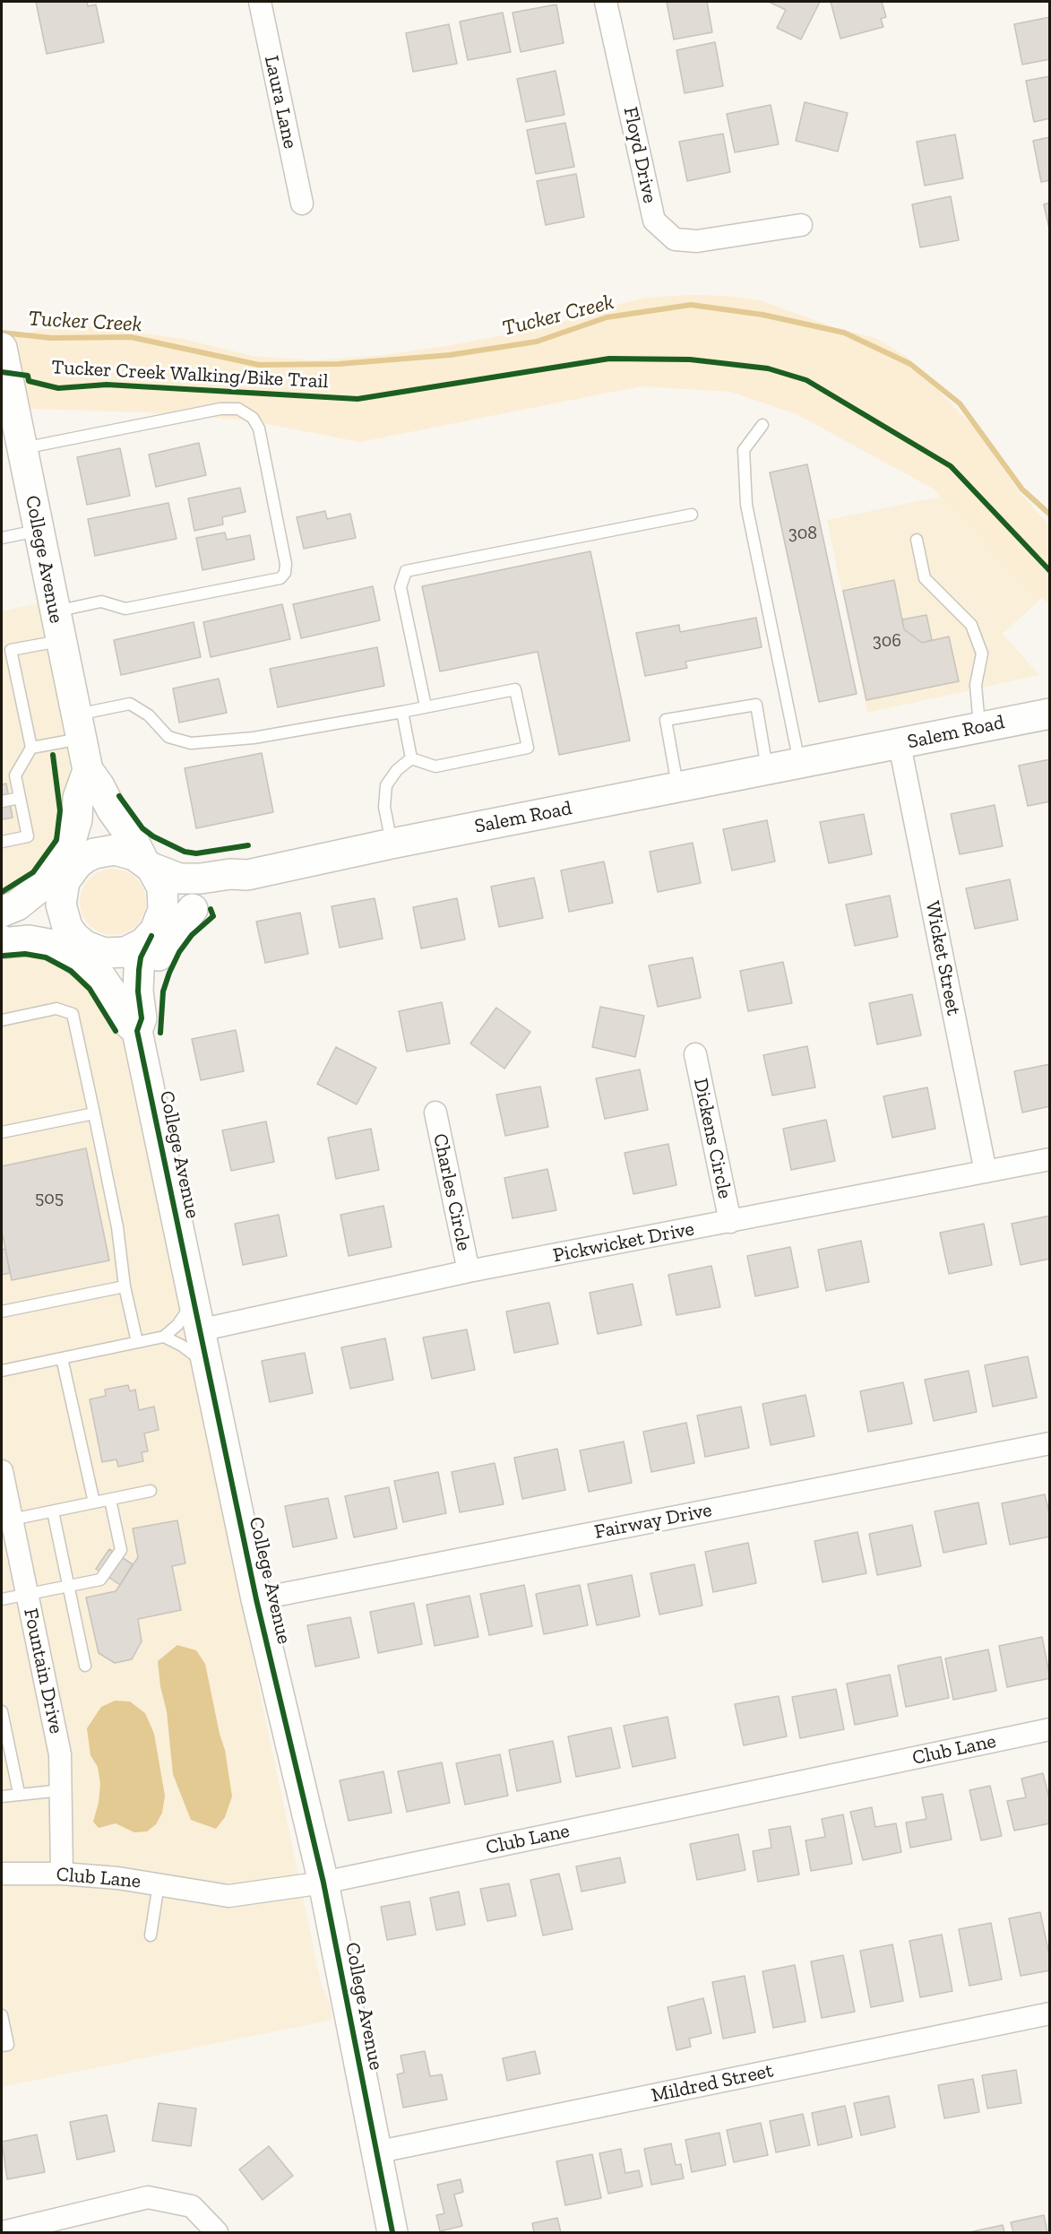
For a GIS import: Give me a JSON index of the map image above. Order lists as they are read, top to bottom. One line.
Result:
{"streets":{"street":["Laura Lane","Floyd Drive","College Avenue","Salem Road","Wicket Street","Dickens Circle","Charles Circle","Pickwicket Drive","Fairway Drive","Fountain Drive","Club Lane","Mildred Street"],"cycle path":["Tucker Creek Walking/Bike Trail"]},"crossings":[["College Avenue","Salem Road"],["College Avenue","Pickwicket Drive"],["College Avenue","Fairway Drive"],["College Avenue","Club Lane"],["College Avenue","Mildred Street"],["Salem Road","Wicket Street"],["Wicket Street","Pickwicket Drive"],["Dickens Circle","Pickwicket Drive"],["Charles Circle","Pickwicket Drive"],["Fountain Drive","Club Lane"]],"water":["Tucker Creek"],"house_numbers":["308","306","505"]}
